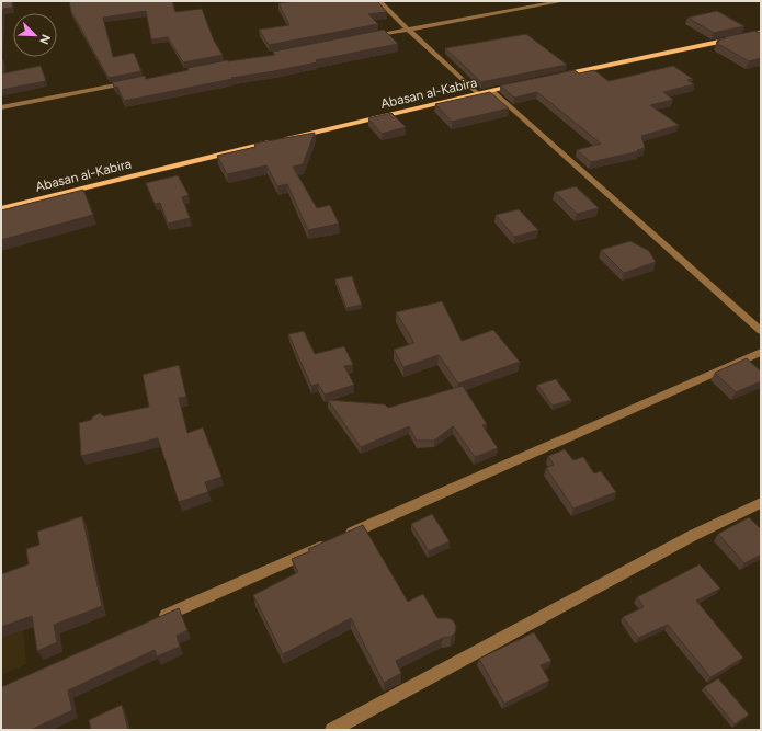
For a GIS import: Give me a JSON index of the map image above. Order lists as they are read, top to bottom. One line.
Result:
{"streets":{"main road":["Abasan al-Kabira"]},"north":"bottom right"}
